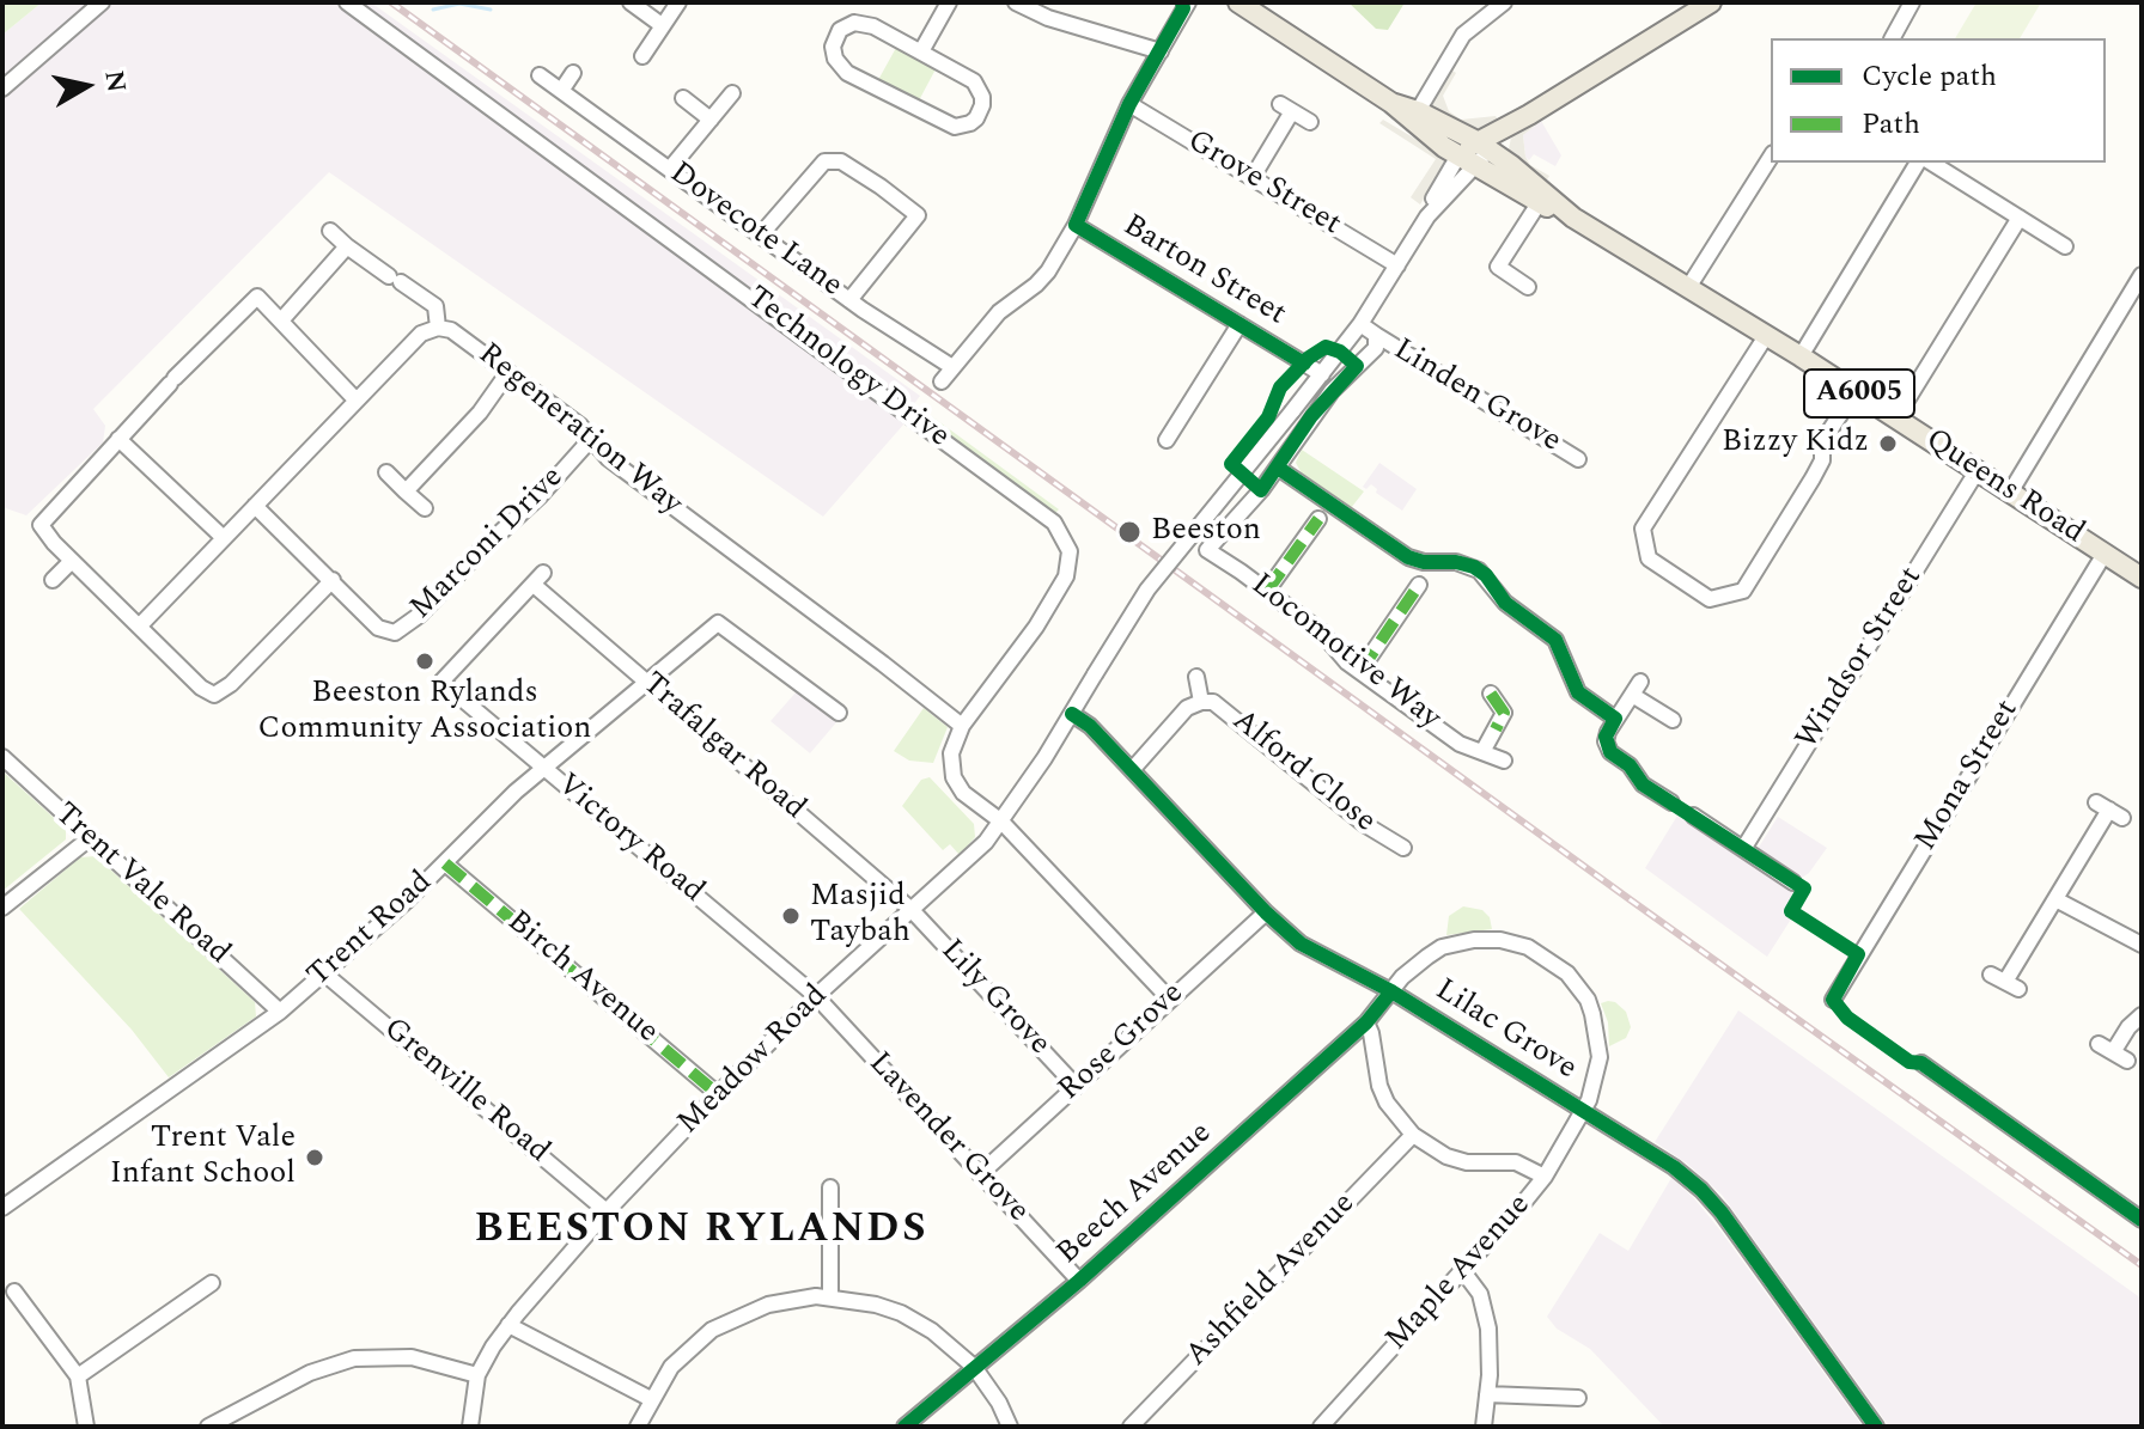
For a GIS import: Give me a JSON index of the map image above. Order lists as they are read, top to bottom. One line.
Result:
{"streets":{"main road":["A6005","Queens Road"],"street":["Grove Street","Dovecote Lane","Barton Street","Technology Drive","Linden Grove","Regeneration Way","Marconi Drive","Locomotive Way","Windsor Street","Trafalgar Road","Alford Close","Mona Street","Victory Road","Trent Vale Road","Trent Road","Birch Avenue","Lily Grove","Lilac Grove","Rose Grove","Meadow Road","Grenville Road","Lavender Grove","Beech Avenue","Maple Avenue","Ashfield Avenue"]},"crossings":[["Grove Street","Meadow Road"],["Barton Street","Meadow Road"],["Technology Drive","Regeneration Way"],["Technology Drive","Meadow Road"],["Linden Grove","Meadow Road"],["Regeneration Way","Marconi Drive"],["Queens Road","Windsor Street"],["Queens Road","Mona Street"],["Queens Road","Meadow Road"],["Trafalgar Road","Victory Road"],["Trafalgar Road","Trent Road"],["Trafalgar Road","Lily Grove"],["Trafalgar Road","Meadow Road"],["Alford Close","Lilac Grove"],["Victory Road","Trent Road"],["Victory Road","Meadow Road"],["Victory Road","Lavender Grove"],["Trent Vale Road","Trent Road"],["Trent Road","Birch Avenue"],["Trent Road","Grenville Road"],["Birch Avenue","Meadow Road"],["Lily Grove","Rose Grove"],["Lily Grove","Meadow Road"],["Lilac Grove","Rose Grove"],["Lilac Grove","Meadow Road"],["Lilac Grove","Beech Avenue"],["Lilac Grove","Maple Avenue"],["Rose Grove","Lavender Grove"],["Meadow Road","Grenville Road"],["Meadow Road","Lavender Grove"],["Lavender Grove","Beech Avenue"],["Beech Avenue","Maple Avenue"]],"districts":["BEESTON RYLANDS"],"places":["Bizzy Kidz","Beeston","Beeston Rylands Community Association","Masjid Taybah","Trent Vale Infant School"],"legend":["Cycle path","Path"],"north":"right"}
